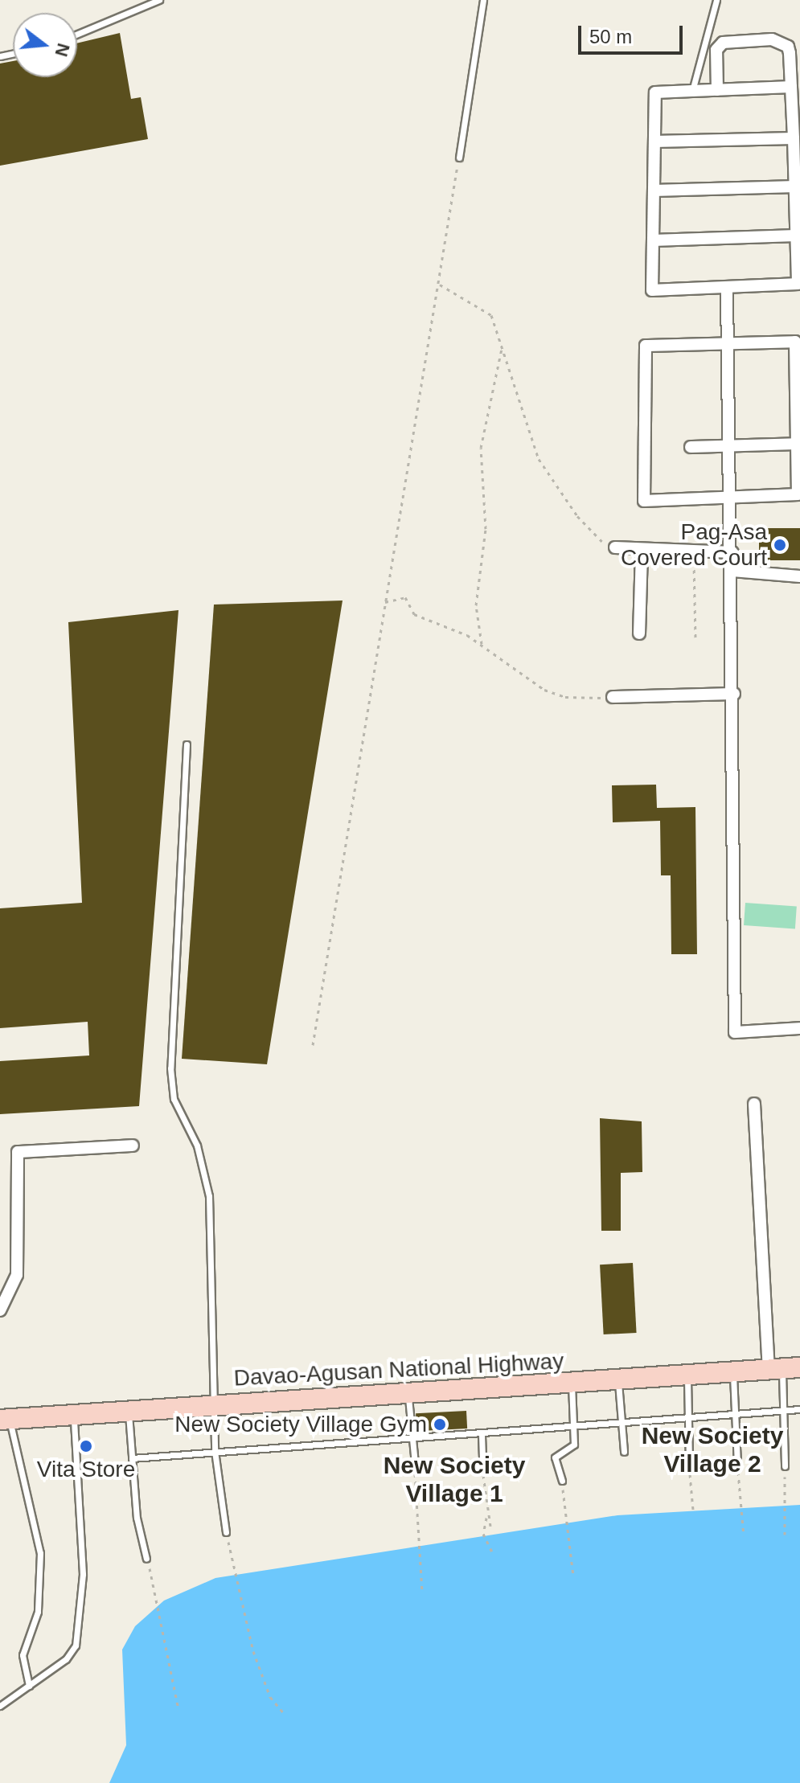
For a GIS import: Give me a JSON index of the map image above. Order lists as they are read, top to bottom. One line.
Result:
{"streets":{"highway":["Davao-Agusan National Highway"]},"districts":["New Society Village 2","New Society Village 1"],"places":["Pag-Asa Covered Court","New Society Village Gym","Vita Store"],"scale_bar":"50 m","north":"right"}
